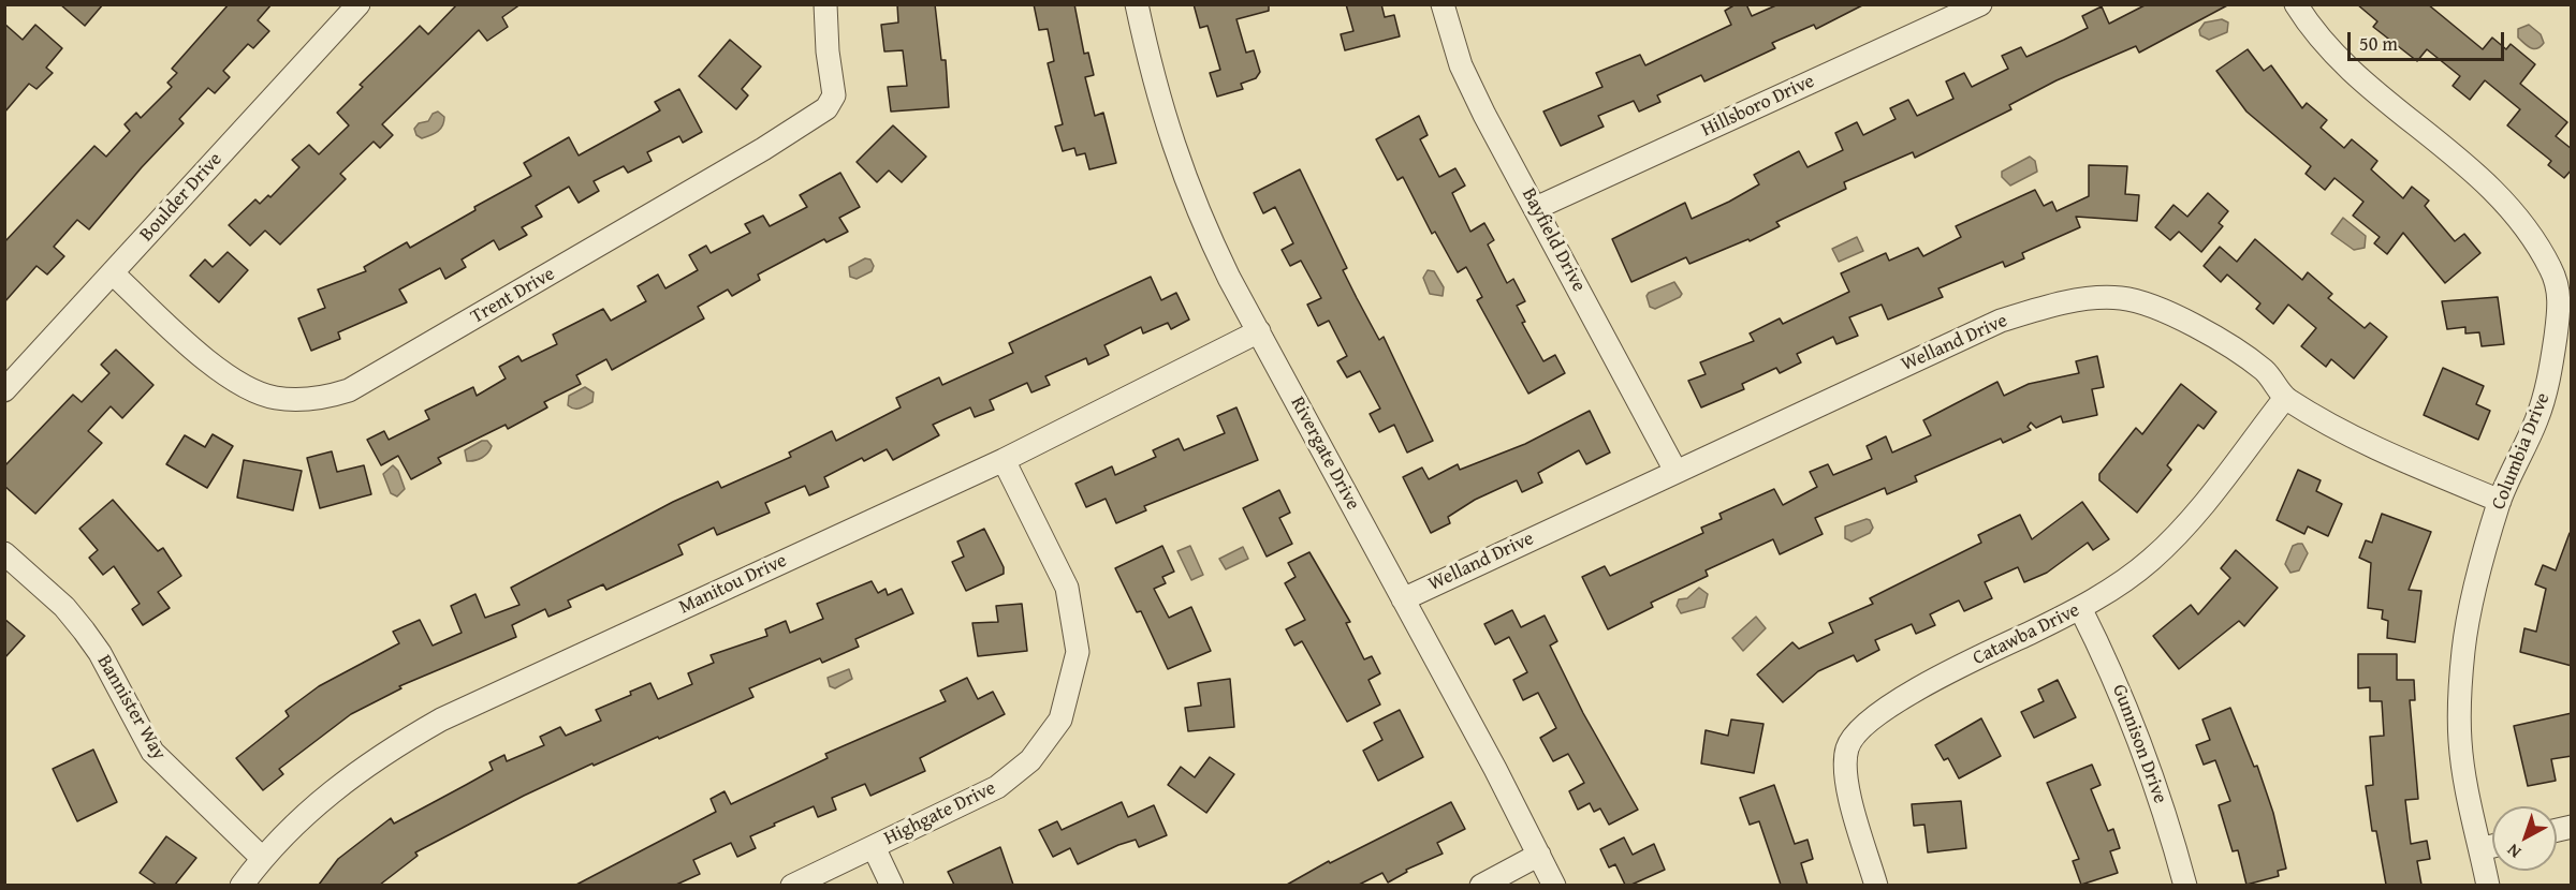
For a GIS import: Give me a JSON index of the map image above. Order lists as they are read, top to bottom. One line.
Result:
{"streets":{"street":["Hillsboro Drive","Boulder Drive","Bayfield Drive","Trent Drive","Welland Drive","Columbia Drive","Rivergate Drive","Manitou Drive","Catawba Drive","Bannister Way","Gunnison Drive","Highgate Drive"]},"crossings":[["Hillsboro Drive","Bayfield Drive"],["Boulder Drive","Trent Drive"],["Bayfield Drive","Welland Drive"],["Welland Drive","Columbia Drive"],["Welland Drive","Rivergate Drive"],["Welland Drive","Catawba Drive"],["Rivergate Drive","Manitou Drive"],["Manitou Drive","Bannister Way"],["Manitou Drive","Highgate Drive"],["Catawba Drive","Gunnison Drive"]],"scale_bar":"50 m","north":"bottom left"}
